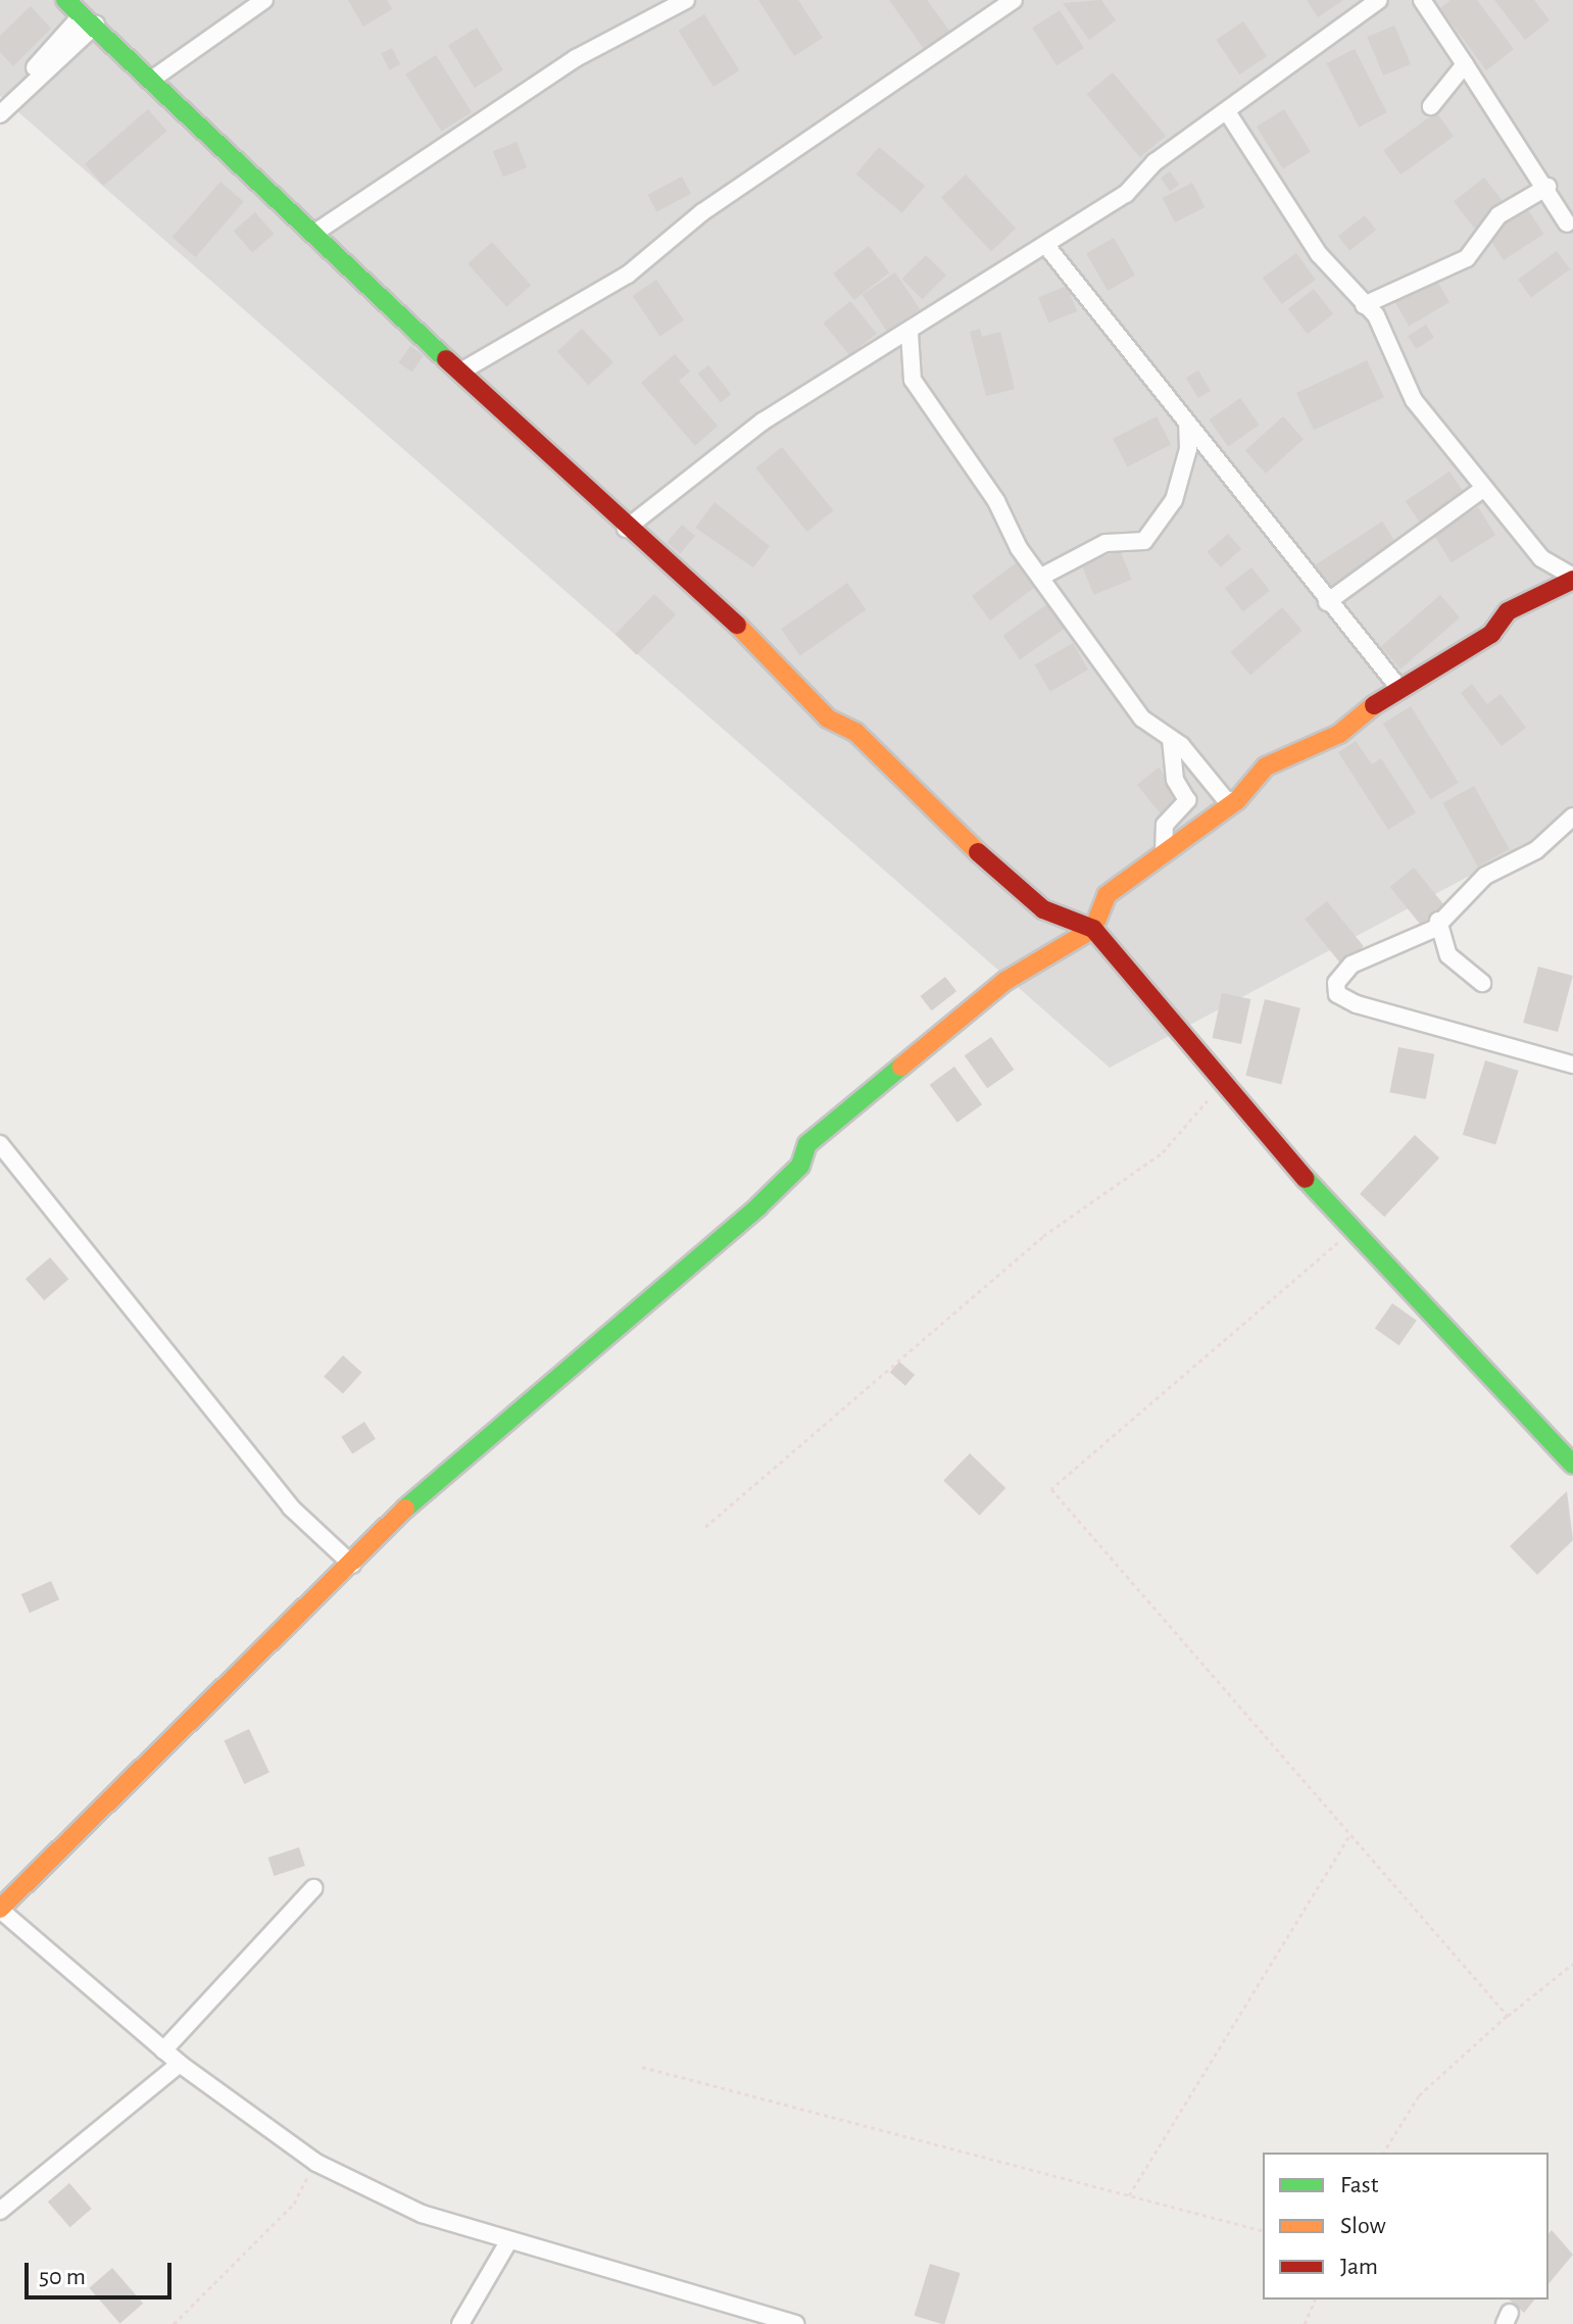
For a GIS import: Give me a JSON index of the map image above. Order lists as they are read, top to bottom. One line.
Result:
{"legend":["Fast","Slow","Jam"],"scale_bar":"50 m"}
